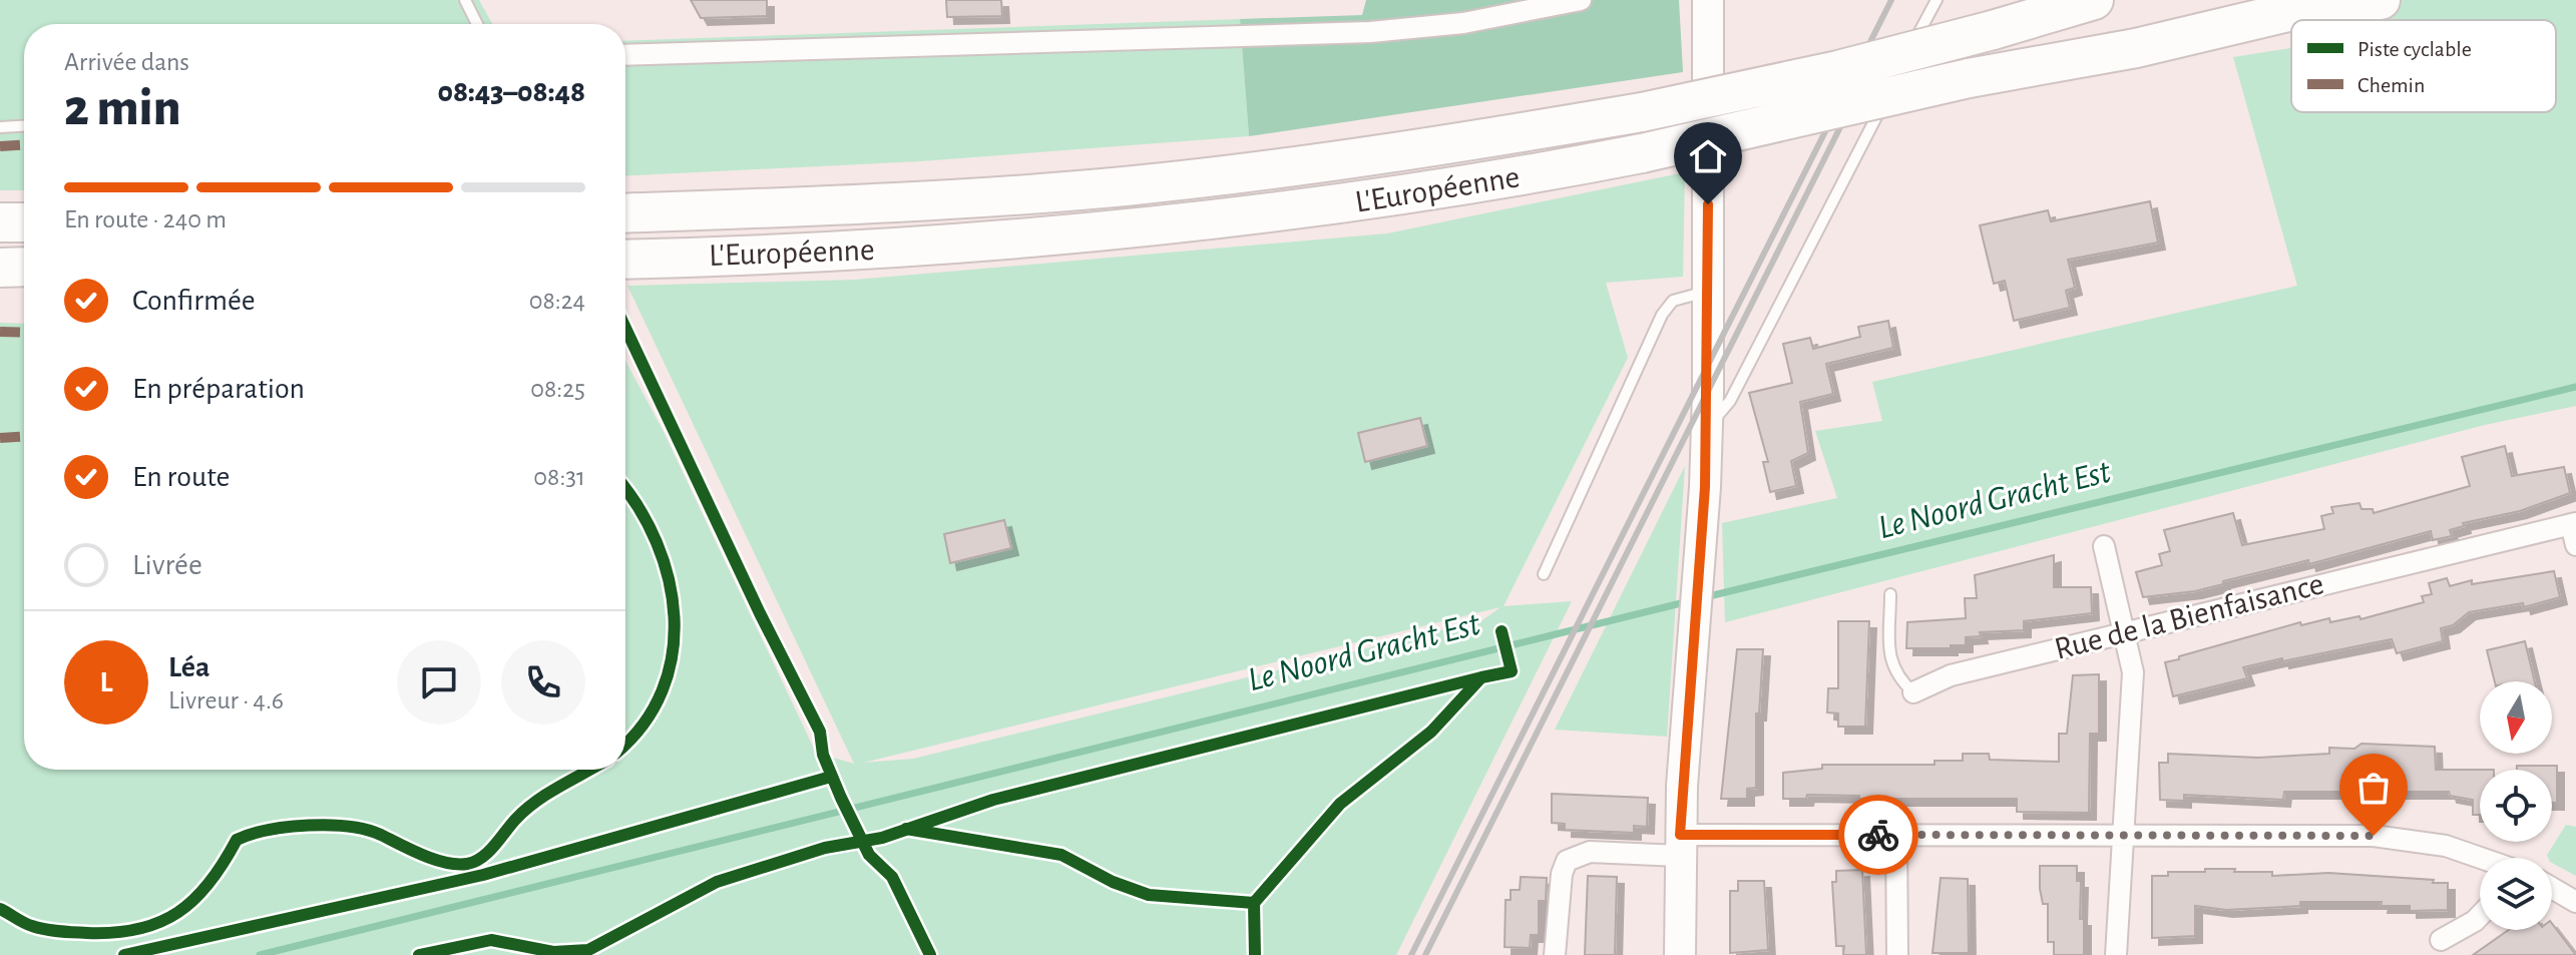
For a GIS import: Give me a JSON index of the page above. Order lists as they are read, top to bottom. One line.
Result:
{"streets":{"highway":["L'Européenne"],"street":["Rue de la Bienfaisance"]},"water":["Le Noord Gracht Est"],"legend":["Piste cyclable","Chemin"],"north":"bottom","page":{"heading":["2 min","Arrivée dans","08:43–08:48"],"panel":["Léa","Livreur · 4.6"],"bar":"En route · 240 m","list":[["Confirmée","08:24"],["En préparation","08:25"],["En route","08:31"],"Livrée"],"round":"L"}}
